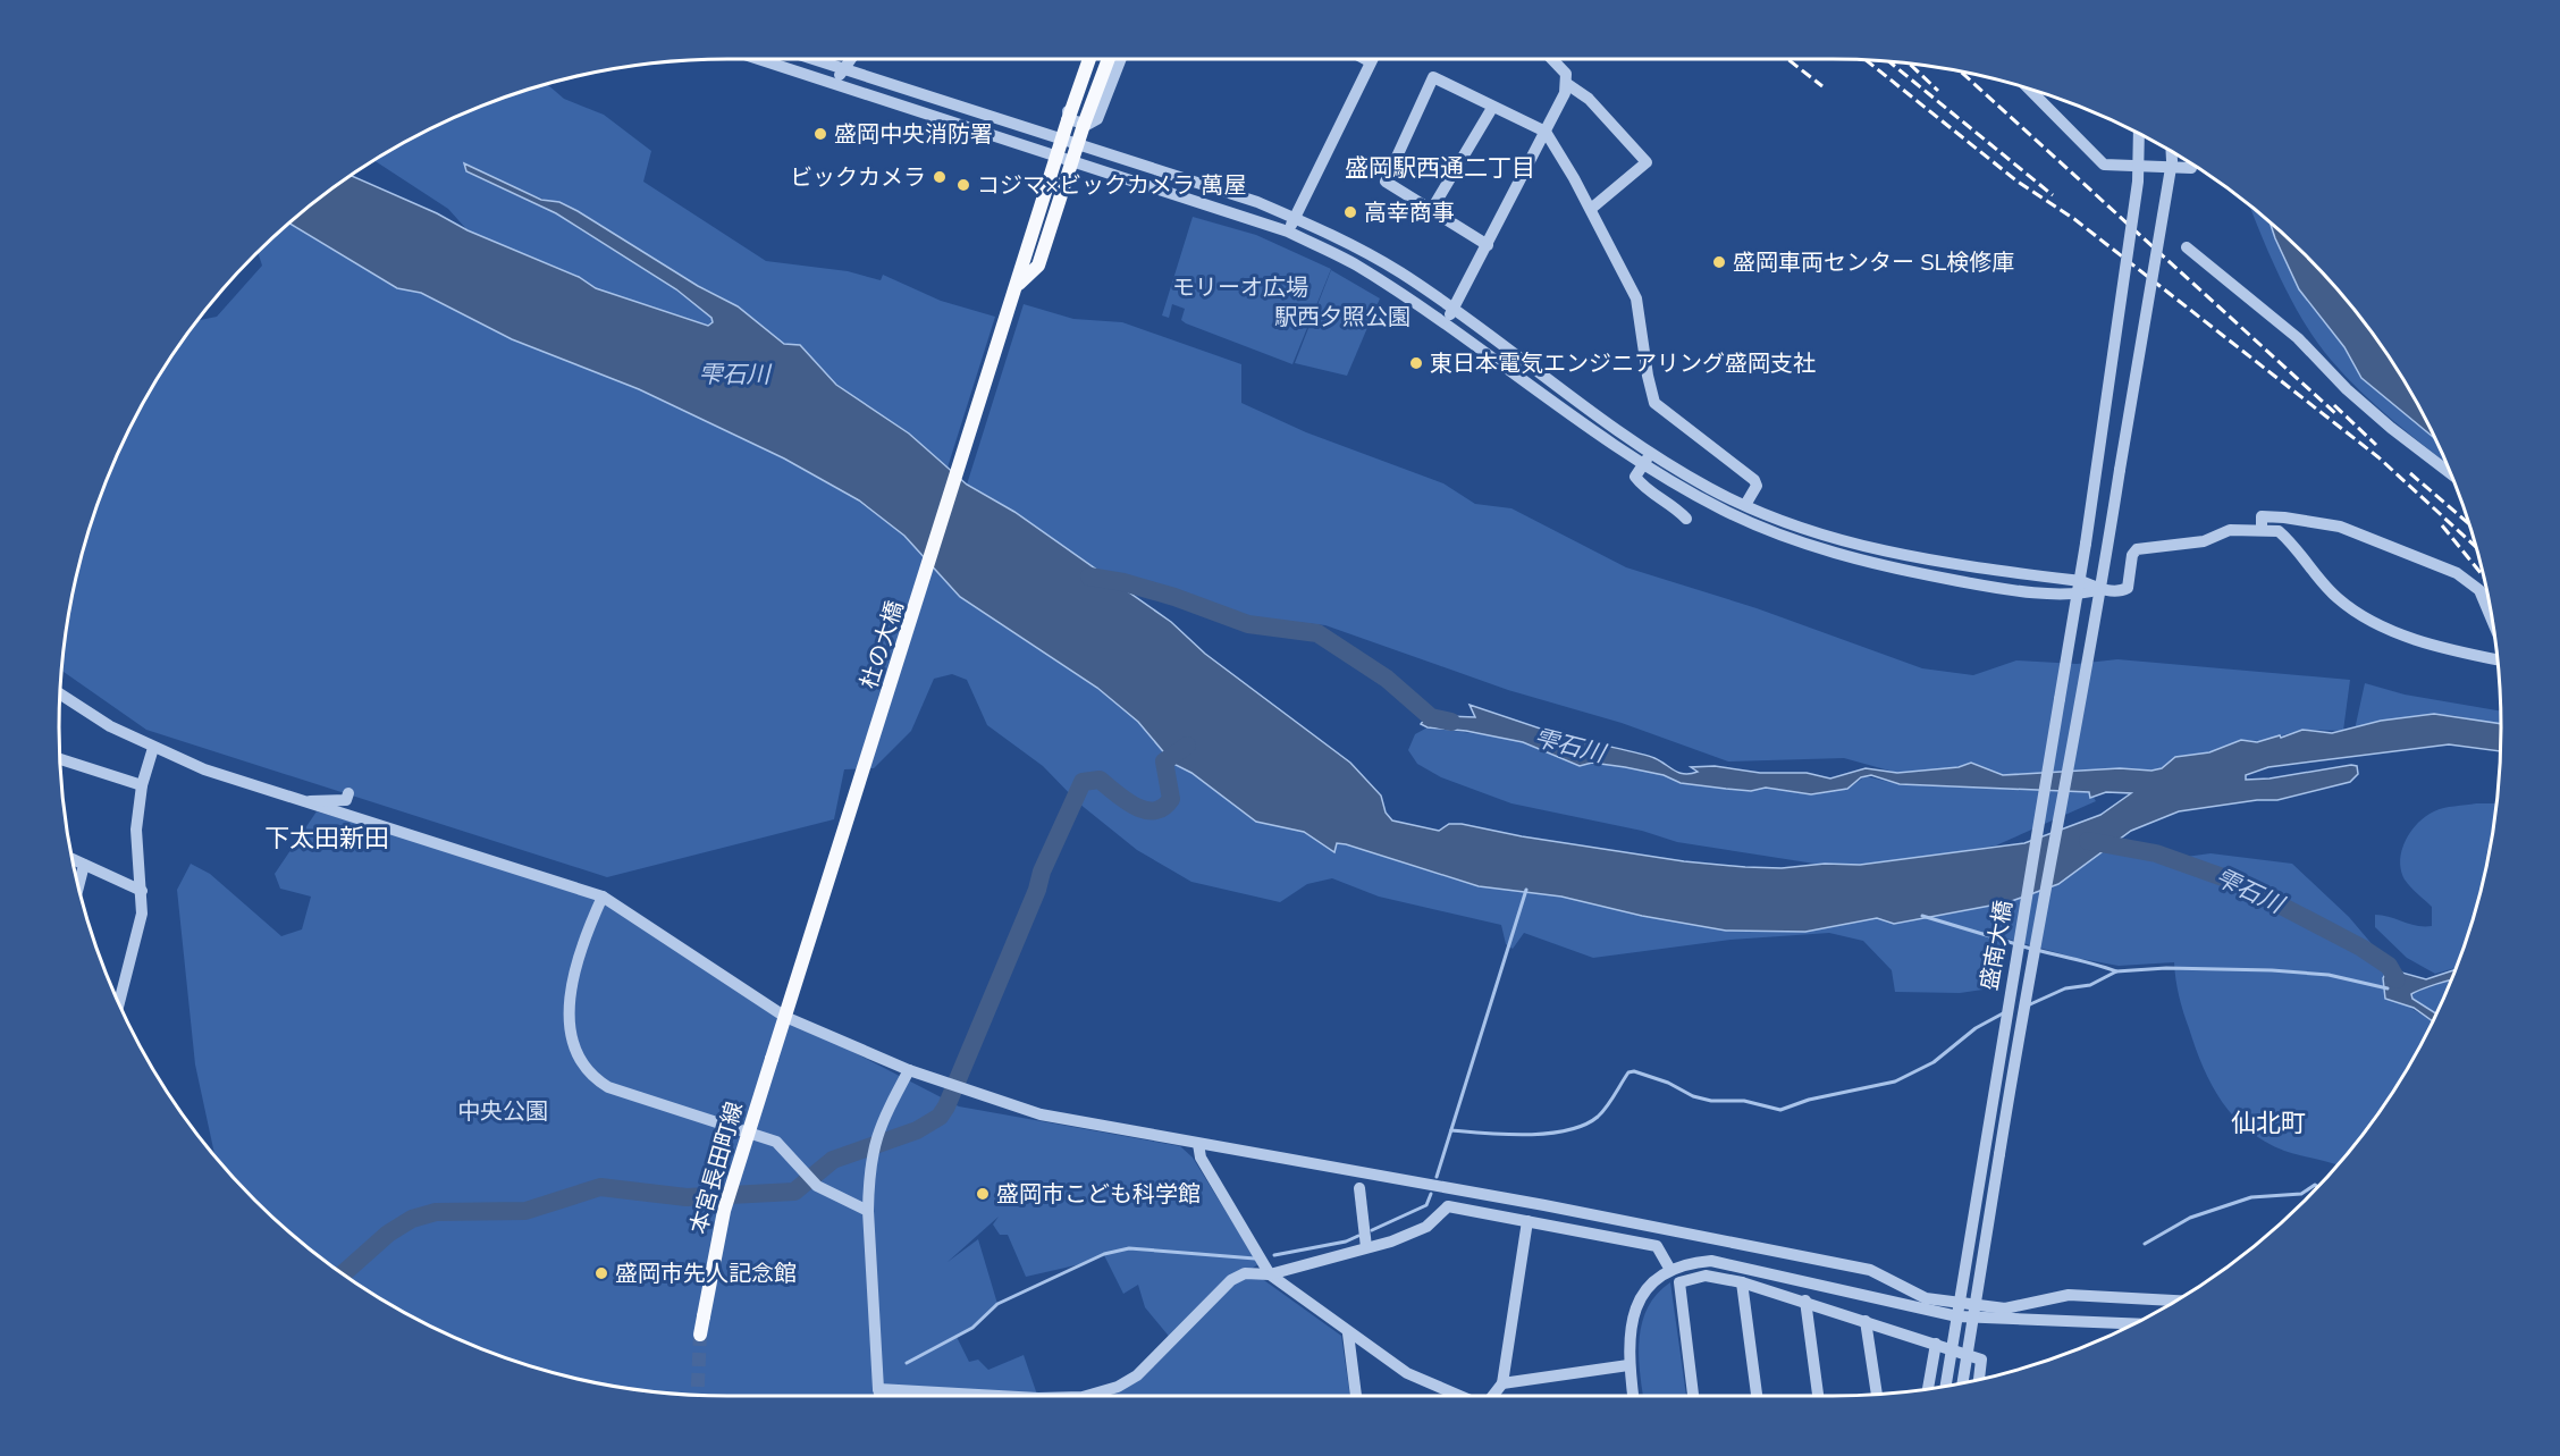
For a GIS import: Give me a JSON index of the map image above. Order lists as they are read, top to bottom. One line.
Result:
{"streets":{"main road":["杜の大橋","本宮長田町線"],"street":["盛南大橋"]},"crossings":[["杜の大橋","本宮長田町線"]],"districts":["盛岡駅西通二丁目","下太田新田","仙北町"],"water":["雫石川"],"parks":["モリーオ広場","駅西夕照公園","中央公園"],"places":["盛岡中央消防署","ビックカメラ","コジマ×ビックカメラ 萬屋","高幸商事","盛岡車両センター SL検修庫","東日本電気エンジニアリング盛岡支社","盛岡市こども科学館","盛岡市先人記念館"]}
